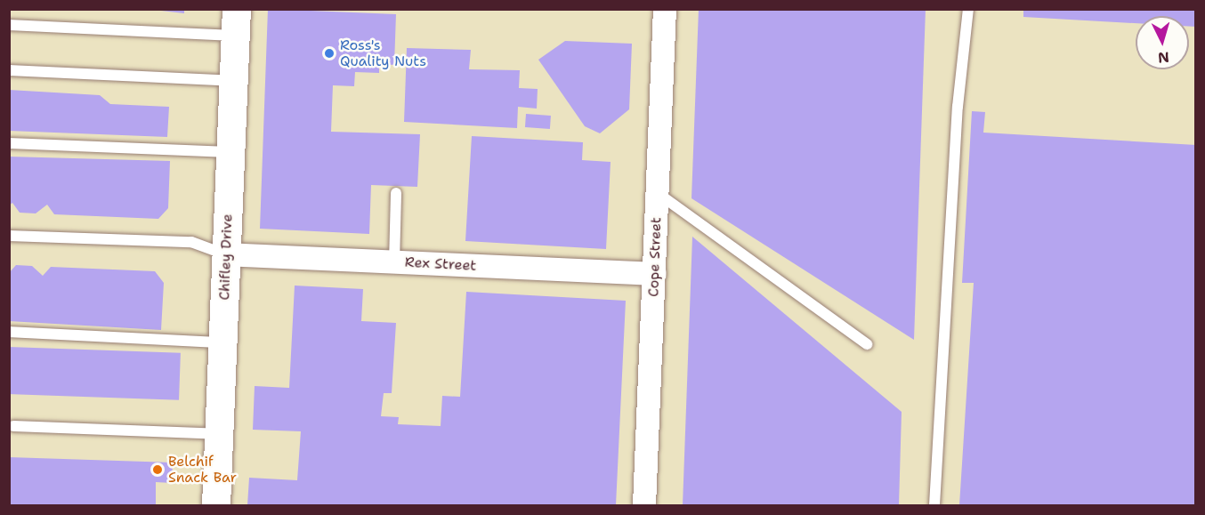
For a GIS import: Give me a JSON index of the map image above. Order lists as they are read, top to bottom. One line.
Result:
{"streets":{"street":["Chifley Drive","Cope Street","Rex Street"]},"crossings":[["Chifley Drive","Rex Street"],["Cope Street","Rex Street"]],"places":["Ross's Quality Nuts","Belchif Snack Bar"],"north":"bottom"}
